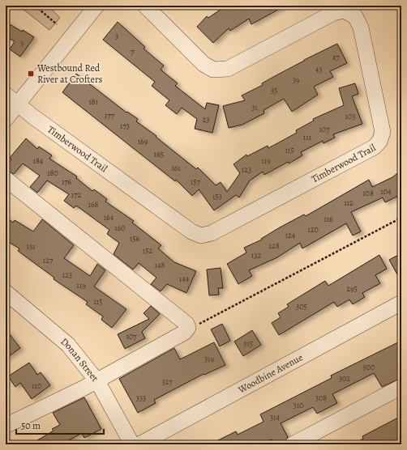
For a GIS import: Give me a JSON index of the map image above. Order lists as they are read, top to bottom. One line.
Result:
{"streets":{"street":["Timberwood Trail","Donan Street","Woodbine Avenue"]},"places":{"transit":["Westbound Red River at Crofters"]},"house_numbers":["3","3","7","47","43","39","35","181","31","177","103","23","173","107","111","169","115","165","184","119","161","123","180","176","157","104","108","172","153","112","168","164","116","160","120","124","156","128","131","152","132","127","148","123","144","119","295","115","305","107","315","319","300","302","327","110","333","308","310","314"],"scale_bar":"50 m"}
